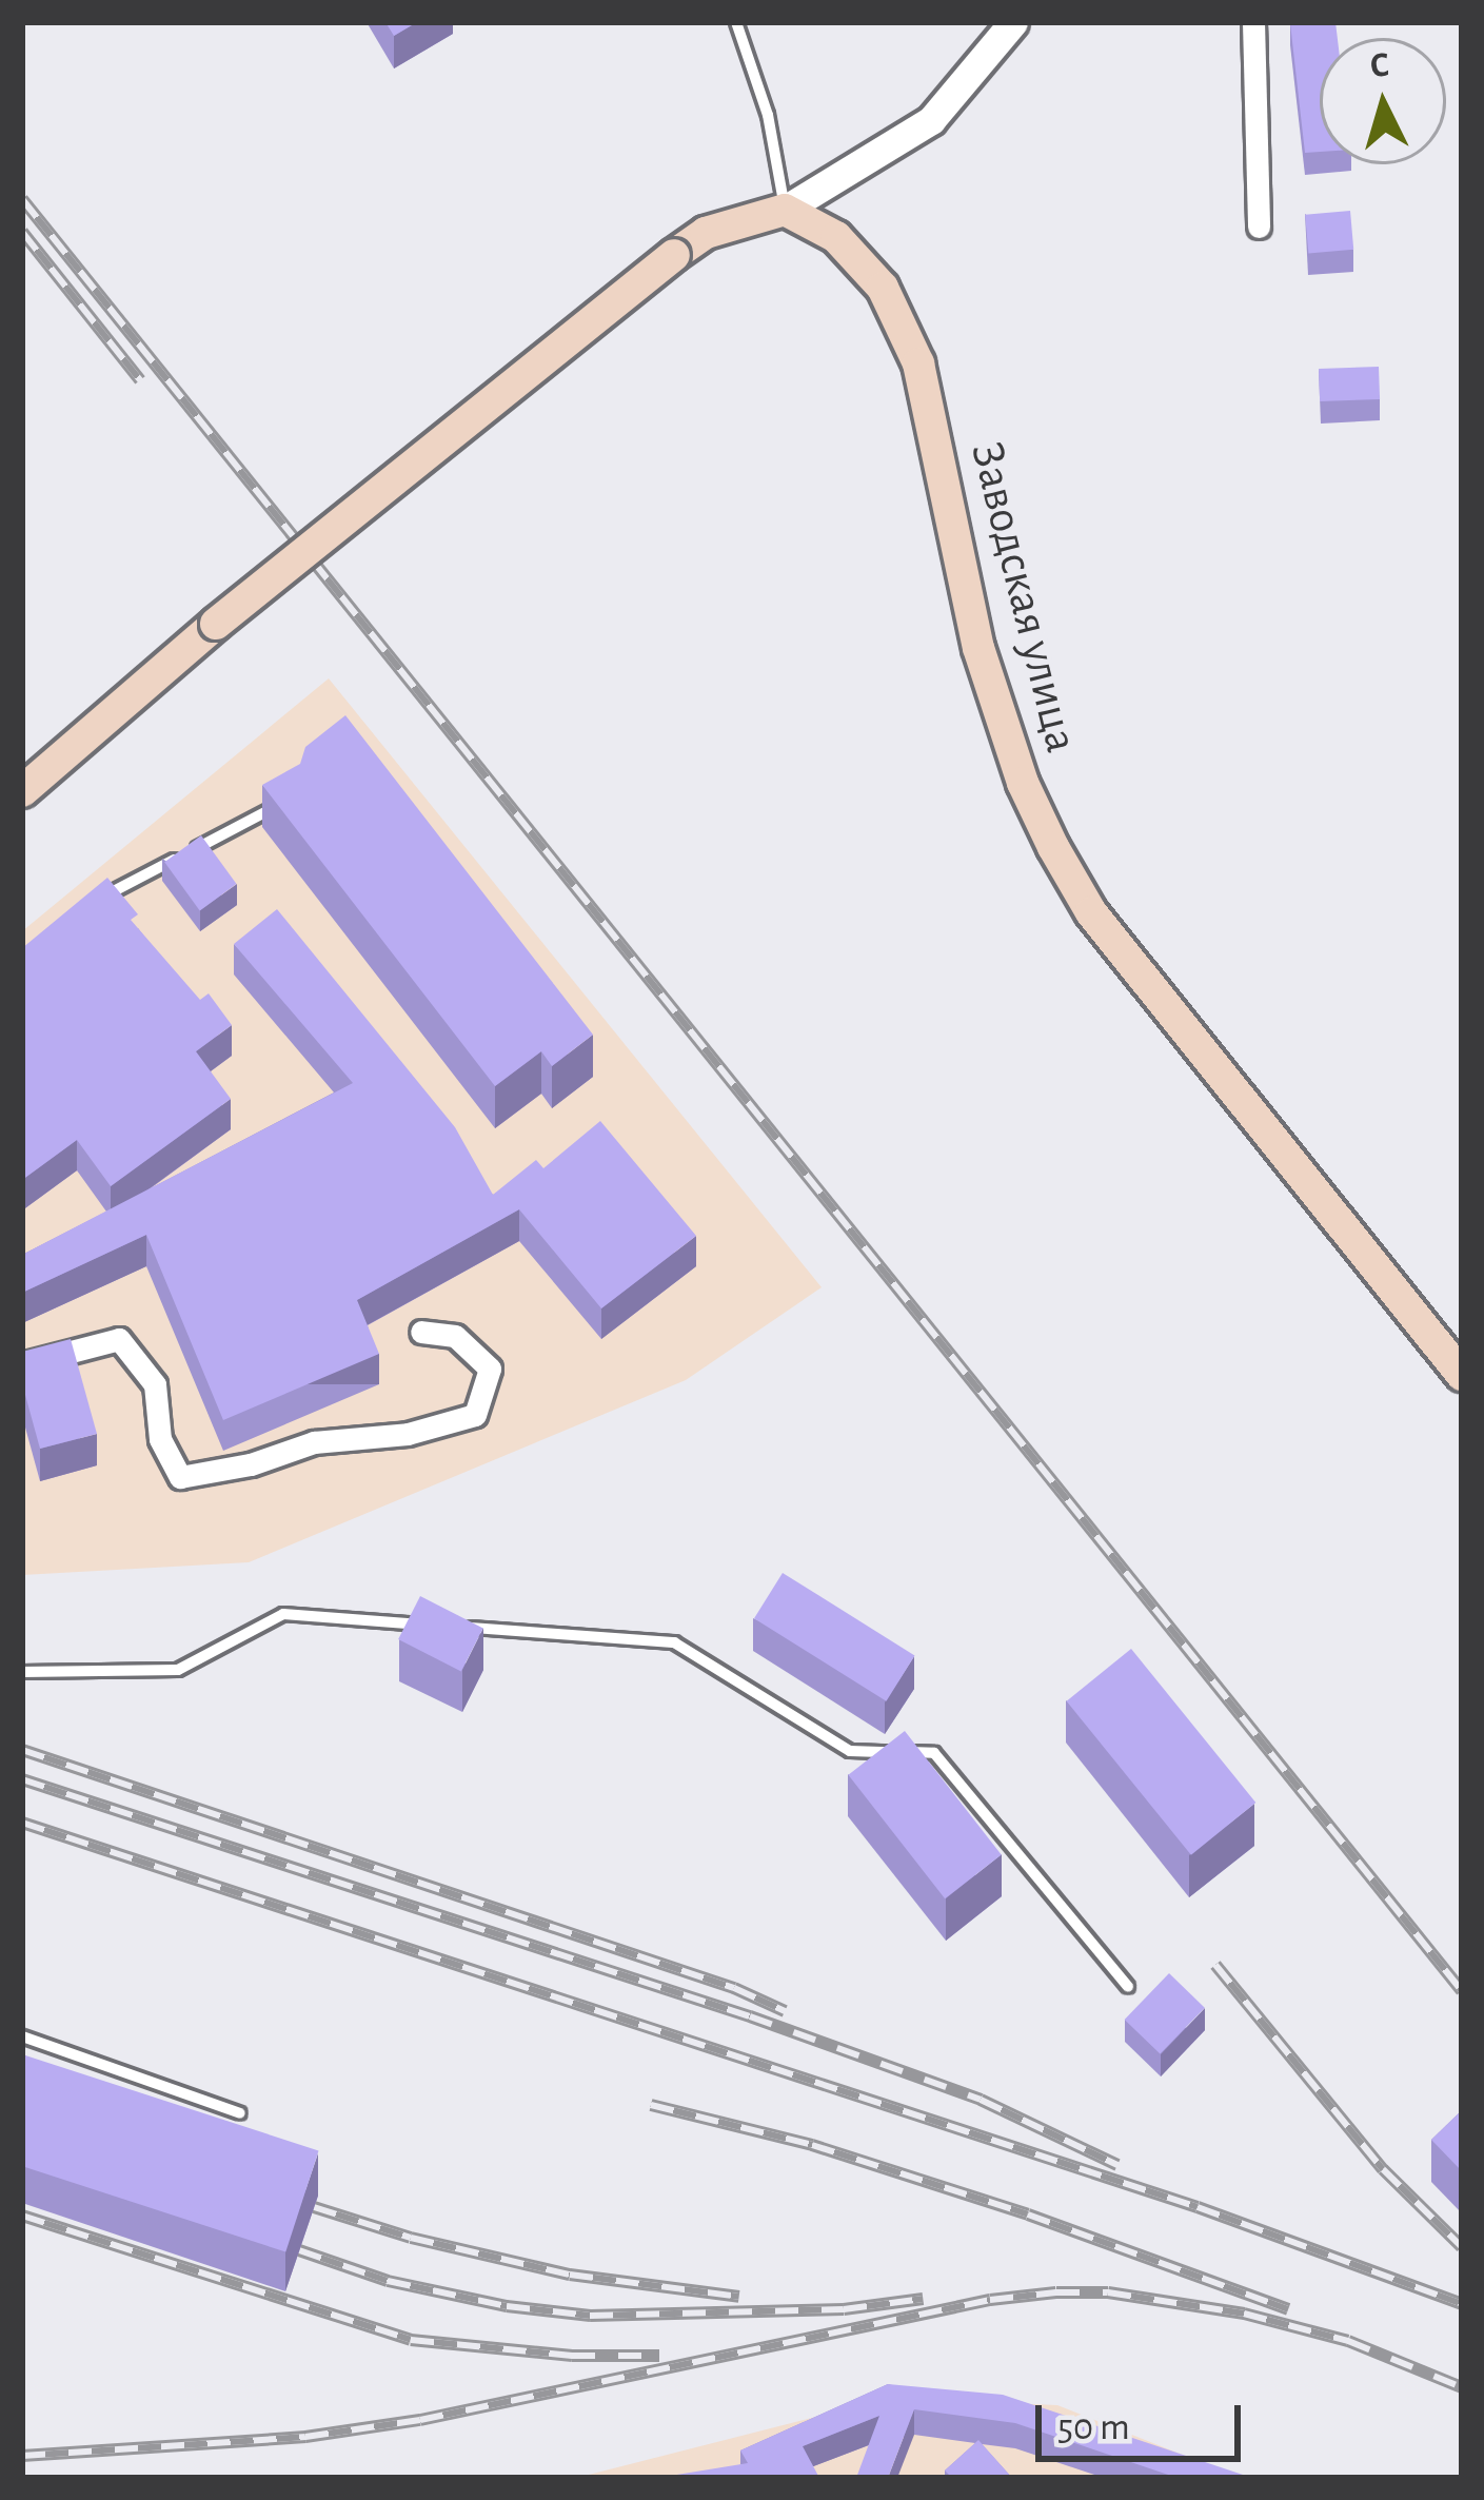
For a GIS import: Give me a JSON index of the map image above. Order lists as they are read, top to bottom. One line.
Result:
{"streets":{"main road":["Заводская улица"]},"scale_bar":"50 m","north":"top"}
